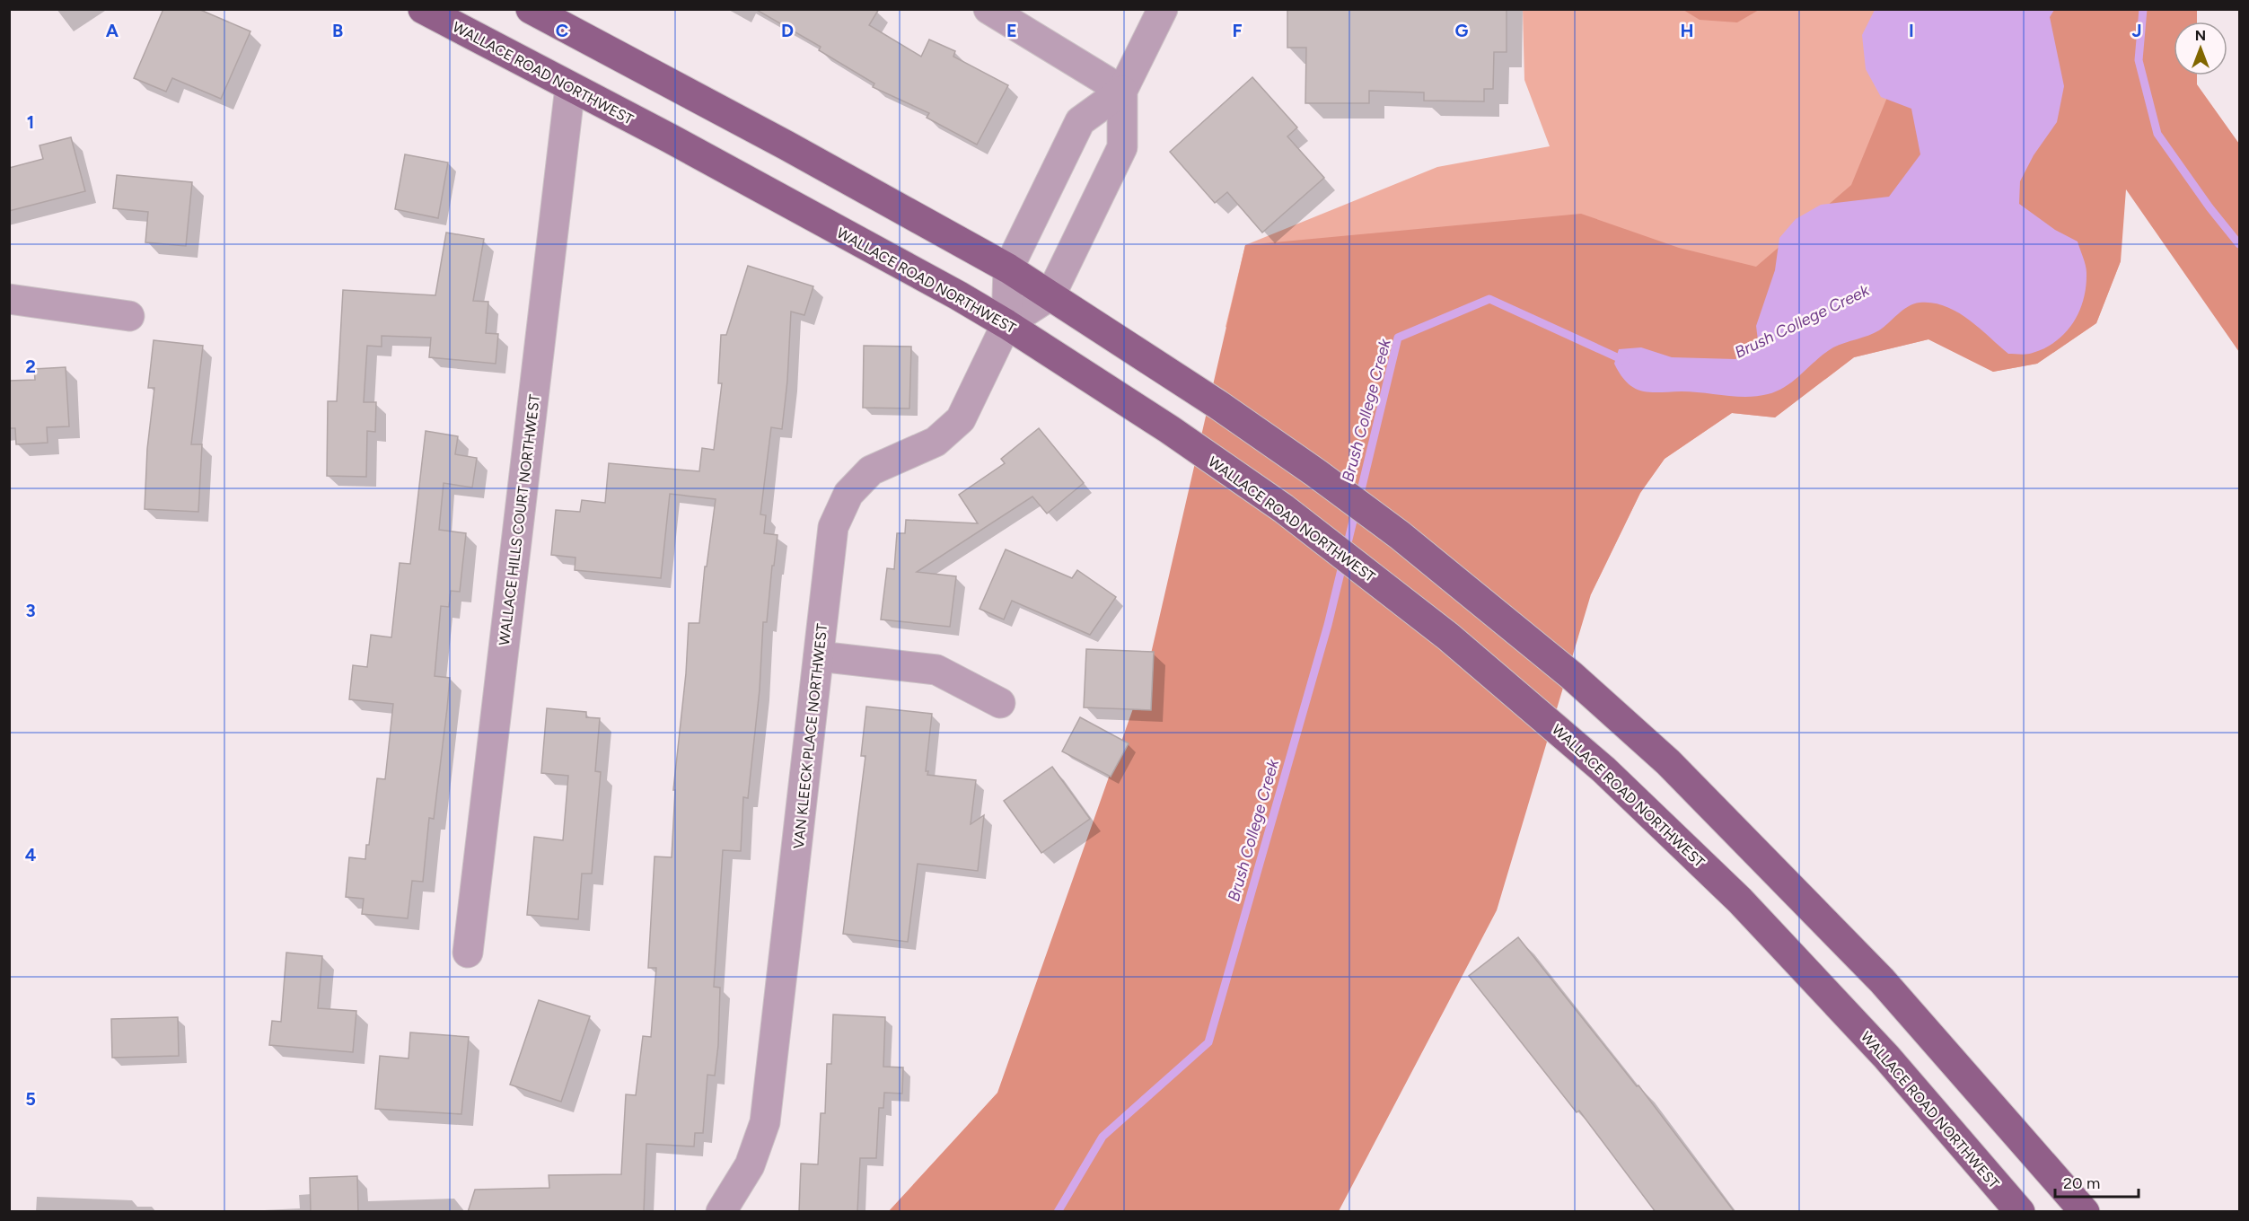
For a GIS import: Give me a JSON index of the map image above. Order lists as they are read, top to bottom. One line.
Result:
{"streets":{"main road":["WALLACE ROAD NORTHWEST"],"street":["WALLACE HILLS COURT NORTHWEST","VAN KLEECK PLACE NORTHWEST"]},"crossings":[["WALLACE ROAD NORTHWEST","WALLACE HILLS COURT NORTHWEST"],["WALLACE ROAD NORTHWEST","VAN KLEECK PLACE NORTHWEST"]],"water":["Brush College Creek"],"scale_bar":"20 m","north":"top","grid":{"columns":["A","B","C","D","E","F","G","H","I","J"],"rows":["1","2","3","4","5"]}}
